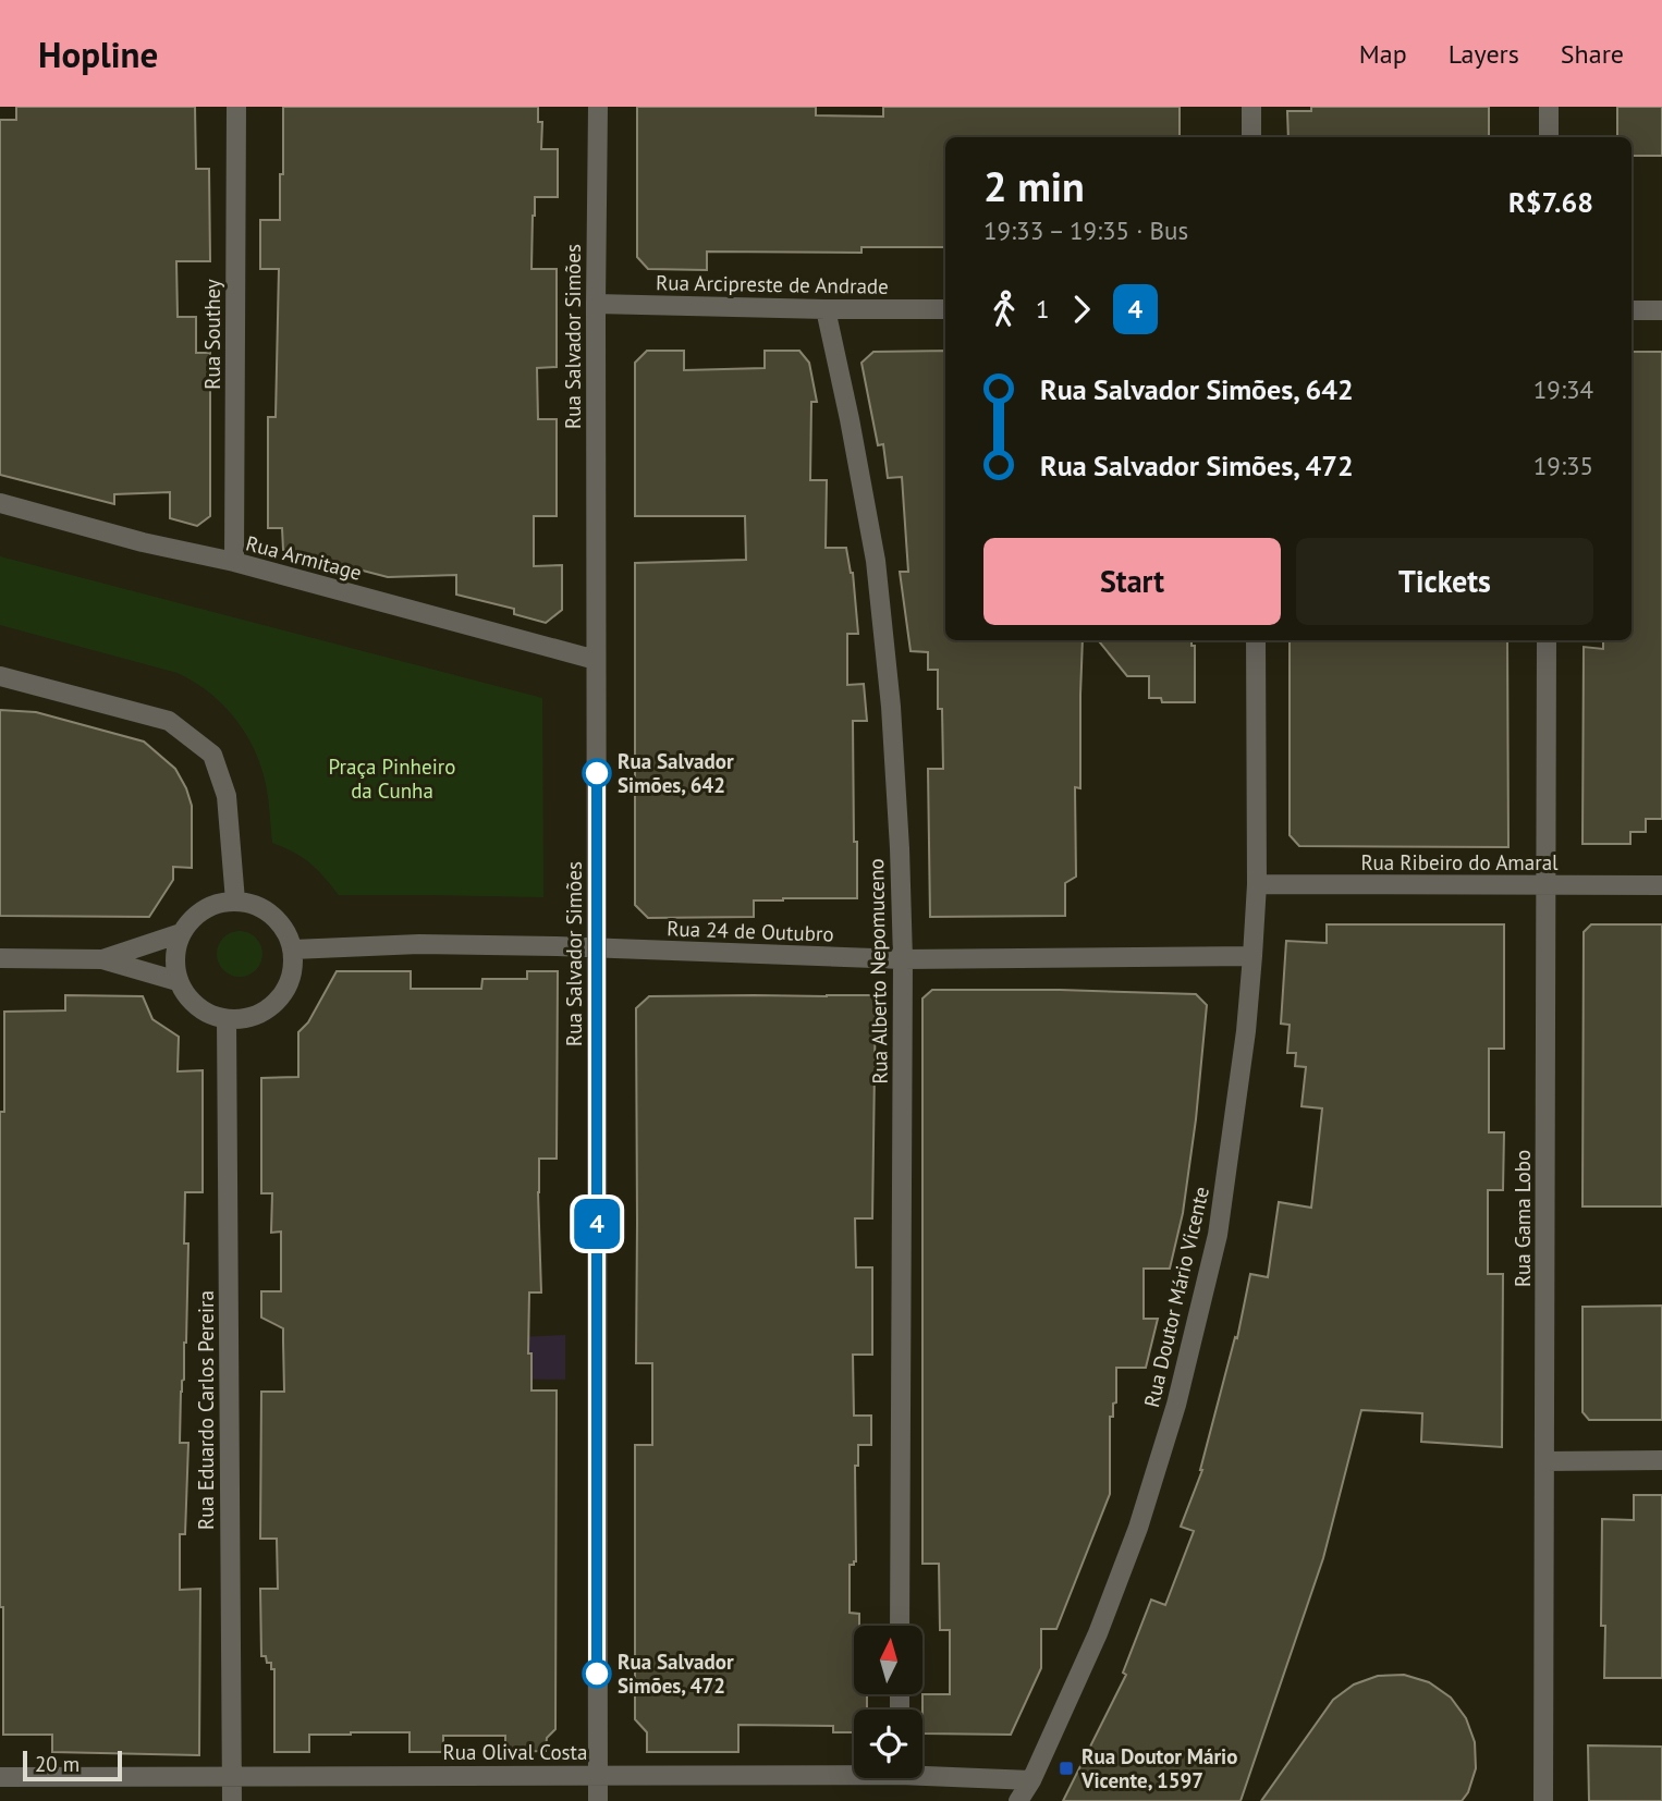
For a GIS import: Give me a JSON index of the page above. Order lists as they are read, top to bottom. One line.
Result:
{"streets":{"street":["Rua Arcipreste de Andrade","Rua Southey","Rua Salvador Simões","Rua Armitage","Rua Ribeiro do Amaral","Rua 24 de Outubro","Rua Alberto Nepomuceno","Rua Gama Lobo","Rua Doutor Mário Vicente","Rua Eduardo Carlos Pereira","Rua Olival Costa"]},"crossings":[["Rua Arcipreste de Andrade","Rua Salvador Simões"],["Rua Arcipreste de Andrade","Rua Alberto Nepomuceno"],["Rua Southey","Rua Armitage"],["Rua Salvador Simões","Rua Armitage"],["Rua Salvador Simões","Rua 24 de Outubro"],["Rua Salvador Simões","Rua Olival Costa"],["Rua Ribeiro do Amaral","Rua Gama Lobo"],["Rua Ribeiro do Amaral","Rua Doutor Mário Vicente"],["Rua 24 de Outubro","Rua Alberto Nepomuceno"],["Rua 24 de Outubro","Rua Doutor Mário Vicente"],["Rua 24 de Outubro","Rua Eduardo Carlos Pereira"],["Rua Doutor Mário Vicente","Rua Olival Costa"],["Rua Eduardo Carlos Pereira","Rua Olival Costa"]],"parks":["Praça Pinheiro da Cunha"],"places":{"other":["Rua Salvador Simões, 642","Rua Salvador Simões, 472"],"transit":["Rua Doutor Mário Vicente, 1597"]},"lines":["bus line 4"],"scale_bar":"20 m","north":"top","page":{"header":"Hopline","nav":["Map","Layers","Share"],"on_map":"4","heading":["2 min","19:33 – 19:35 · Bus","R$7.68"],"legs":["1","4"],"list":[{"name":"Rua Salvador Simões, 642","value":"19:34"},{"name":"Rua Salvador Simões, 472","value":"19:35"}],"buttons":["Start","Tickets"],"scale":"20 m"}}
